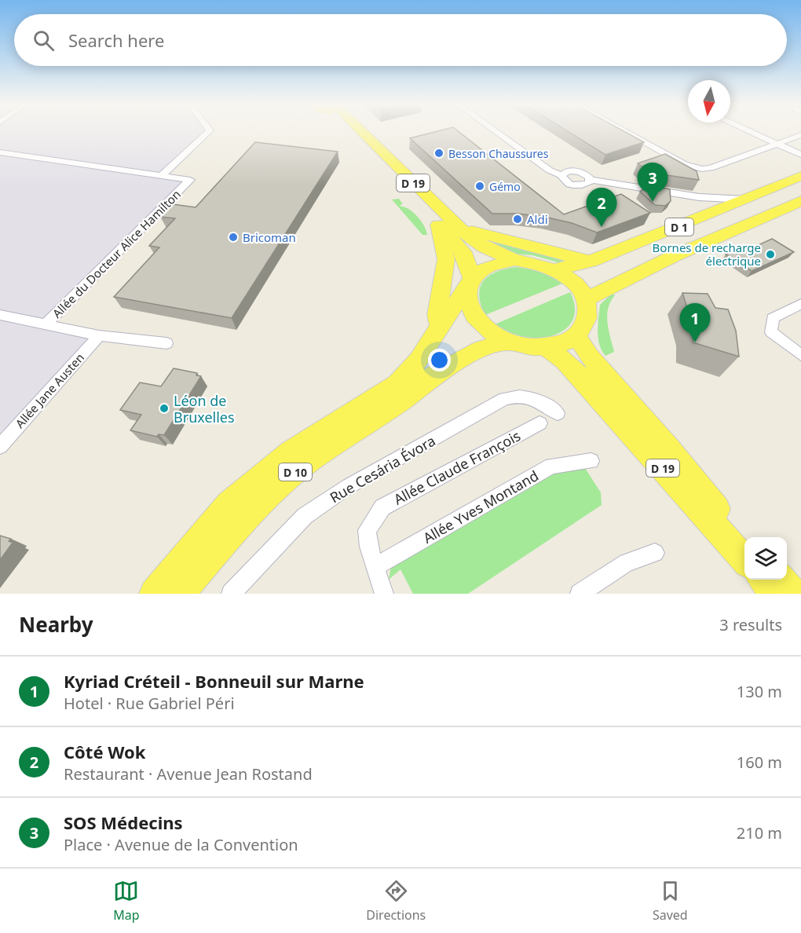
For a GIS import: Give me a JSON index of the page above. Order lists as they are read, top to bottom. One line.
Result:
{"streets":{"main road":["D 19","D 1","D 10"],"street":["Allée du Docteur Alice Hamilton","Allée Jane Austen","Allée Claude François","Rue Cesária Évora","Allée Yves Montand"]},"crossings":[["D 19","D 1"],["D 19","D 10"],["D 1","D 10"],["Allée Claude François","Allée Yves Montand"]],"places":["Besson Chaussures","Gémo","Aldi","Bricoman","Bornes de recharge électrique","Léon de Bruxelles"],"north":"bottom","page":{"search":"Search here","pins":["3","2","1"],"heading":["Nearby","3 results"],"list":[{"mark":"1","name":"Kyriad Créteil - Bonneuil sur Marne","note":"Hotel · Rue Gabriel Péri","value":"130 m"},{"mark":"2","name":"Côté Wok","note":"Restaurant · Avenue Jean Rostand","value":"160 m"},{"mark":"3","name":"SOS Médecins","note":"Place · Avenue de la Convention","value":"210 m"}],"nav":["Map","Directions","Saved"]}}
